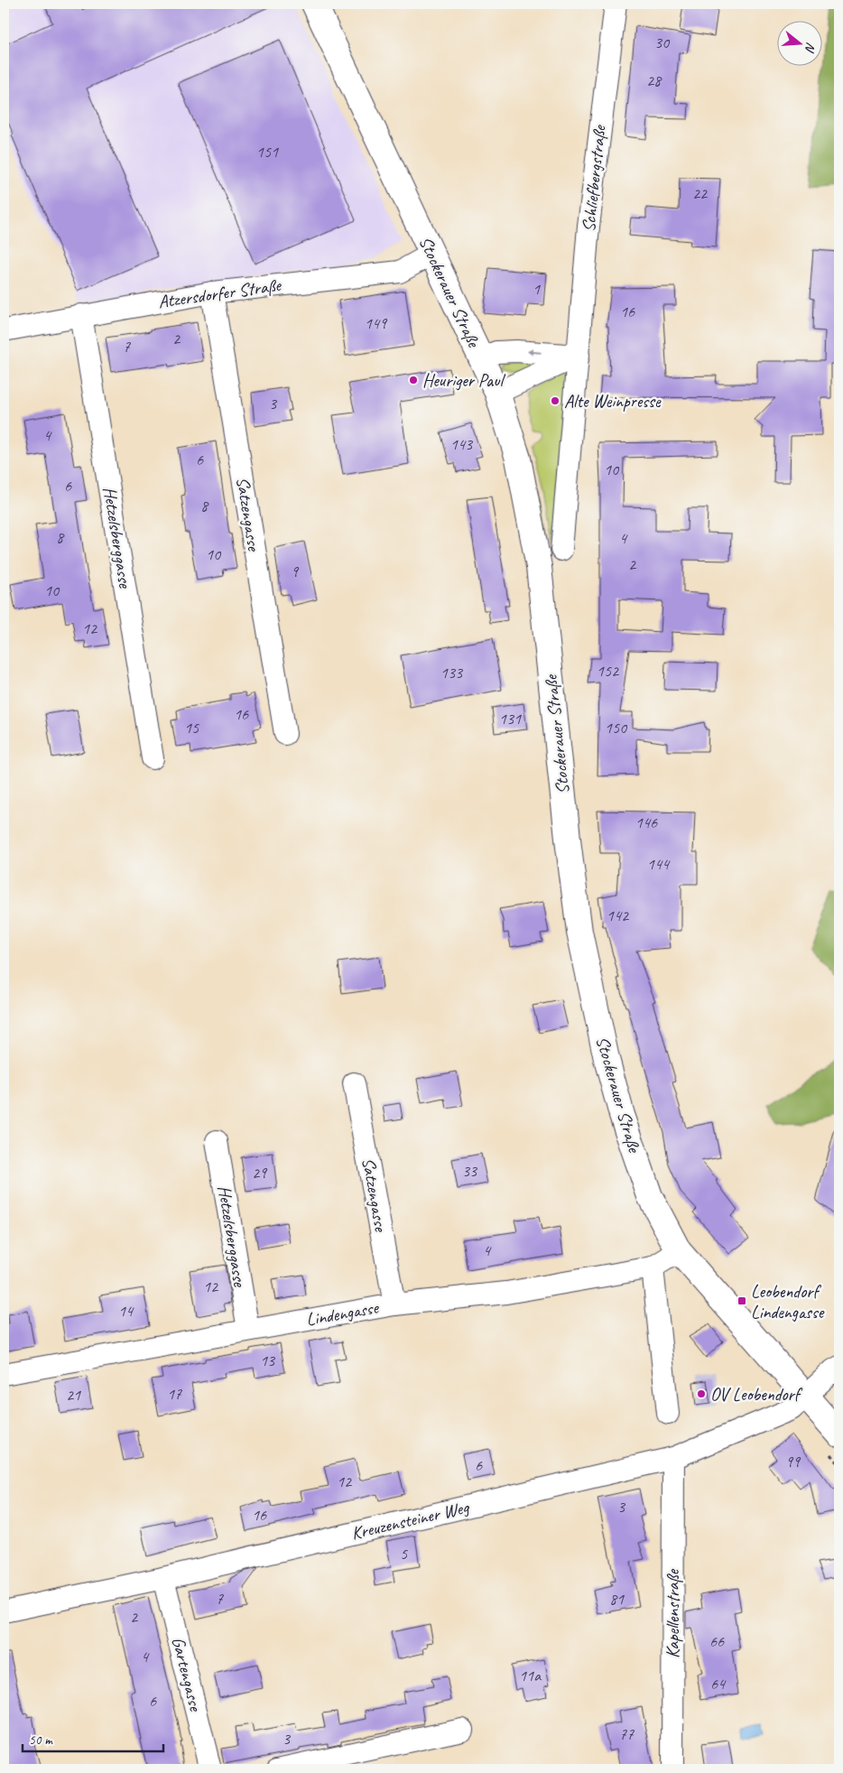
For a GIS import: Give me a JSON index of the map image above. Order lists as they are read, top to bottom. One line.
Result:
{"streets":{"street":["Schliefbergstraße","Stockerauer Straße","Atzersdorfer Straße","Satzengasse","Hetzelsberggasse","Lindengasse","Kreuzensteiner Weg","Kapellenstraße","Gartengasse"]},"crossings":[["Stockerauer Straße","Atzersdorfer Straße"],["Stockerauer Straße","Lindengasse"],["Stockerauer Straße","Kreuzensteiner Weg"],["Atzersdorfer Straße","Satzengasse"],["Atzersdorfer Straße","Hetzelsberggasse"],["Satzengasse","Lindengasse"],["Hetzelsberggasse","Lindengasse"],["Kreuzensteiner Weg","Kapellenstraße"],["Kreuzensteiner Weg","Gartengasse"]],"places":{"other":["Heuriger Paul","Alte Weinpresse","OV Leobendorf"],"transit":["Leobendorf Lindengasse"]},"house_numbers":["30","28","151","22","1","16","149","2","7","3","4","143","6","10","6","8","8","4","10","2","9","10","12","152","133","16","131","15","150","146","144","142","33","29","4","12","14","13","17","21","99","6","12","3","16","5","7","81","2","66","4","11a","64","6","77","3"],"scale_bar":"50 m","north":"right"}
